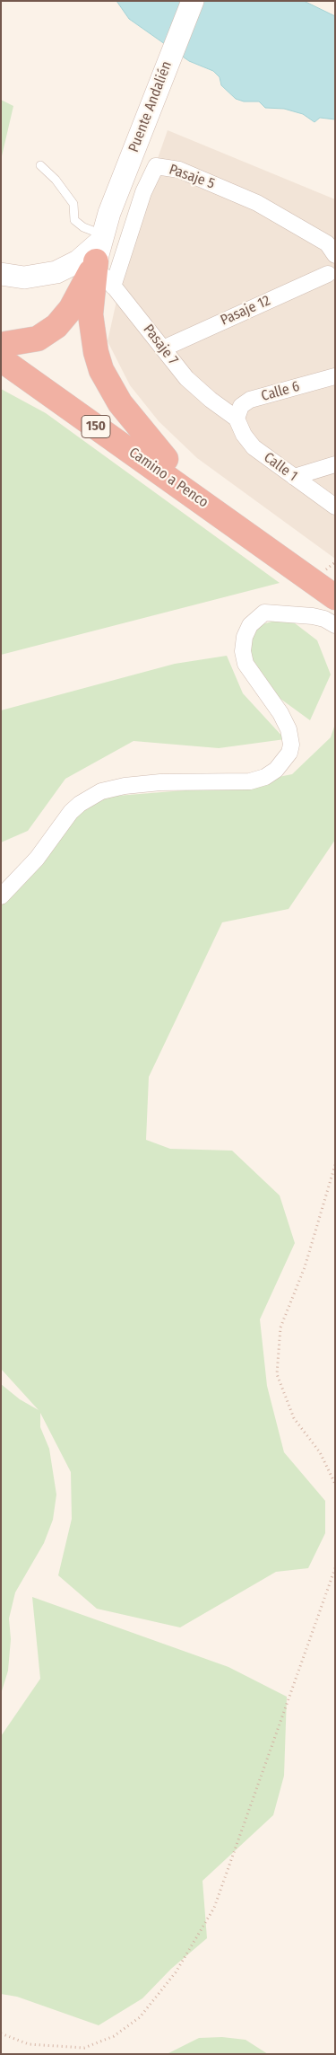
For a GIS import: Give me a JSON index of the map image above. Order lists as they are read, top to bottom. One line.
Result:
{"streets":{"highway":["150","Camino a Penco"],"main road":["Puente Andalién"],"street":["Pasaje 5","Pasaje 12","Pasaje 7","Calle 6","Calle 1"]},"crossings":[["Puente Andalién","Pasaje 7"],["Pasaje 5","Pasaje 12"],["Pasaje 5","Pasaje 7"],["Pasaje 12","Pasaje 7"],["Pasaje 7","Calle 6"],["Pasaje 7","Calle 1"],["Calle 6","Calle 1"]]}
